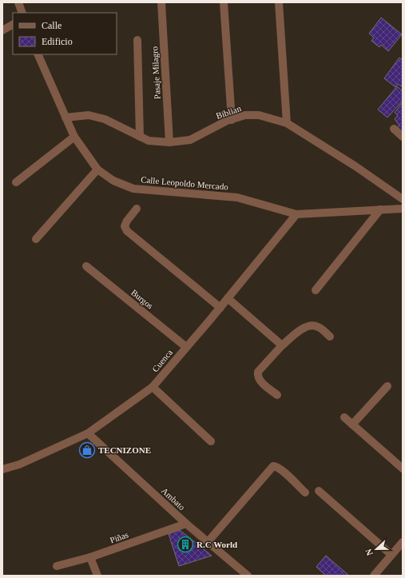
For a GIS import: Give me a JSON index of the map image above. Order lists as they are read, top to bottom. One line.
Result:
{"streets":{"street":["Pasaje Milagro","Biblian","Calle Leopoldo Mercado","Burgos","Cuenca","Ambato","Piñas"]},"crossings":[["Pasaje Milagro","Biblian"],["Biblian","Calle Leopoldo Mercado"],["Calle Leopoldo Mercado","Cuenca"],["Burgos","Cuenca"],["Cuenca","Ambato"],["Ambato","Piñas"]],"places":{"shop":["TECNIZONE"],"building":["R.C World"]},"legend":["Calle","Edificio"],"north":"left"}
